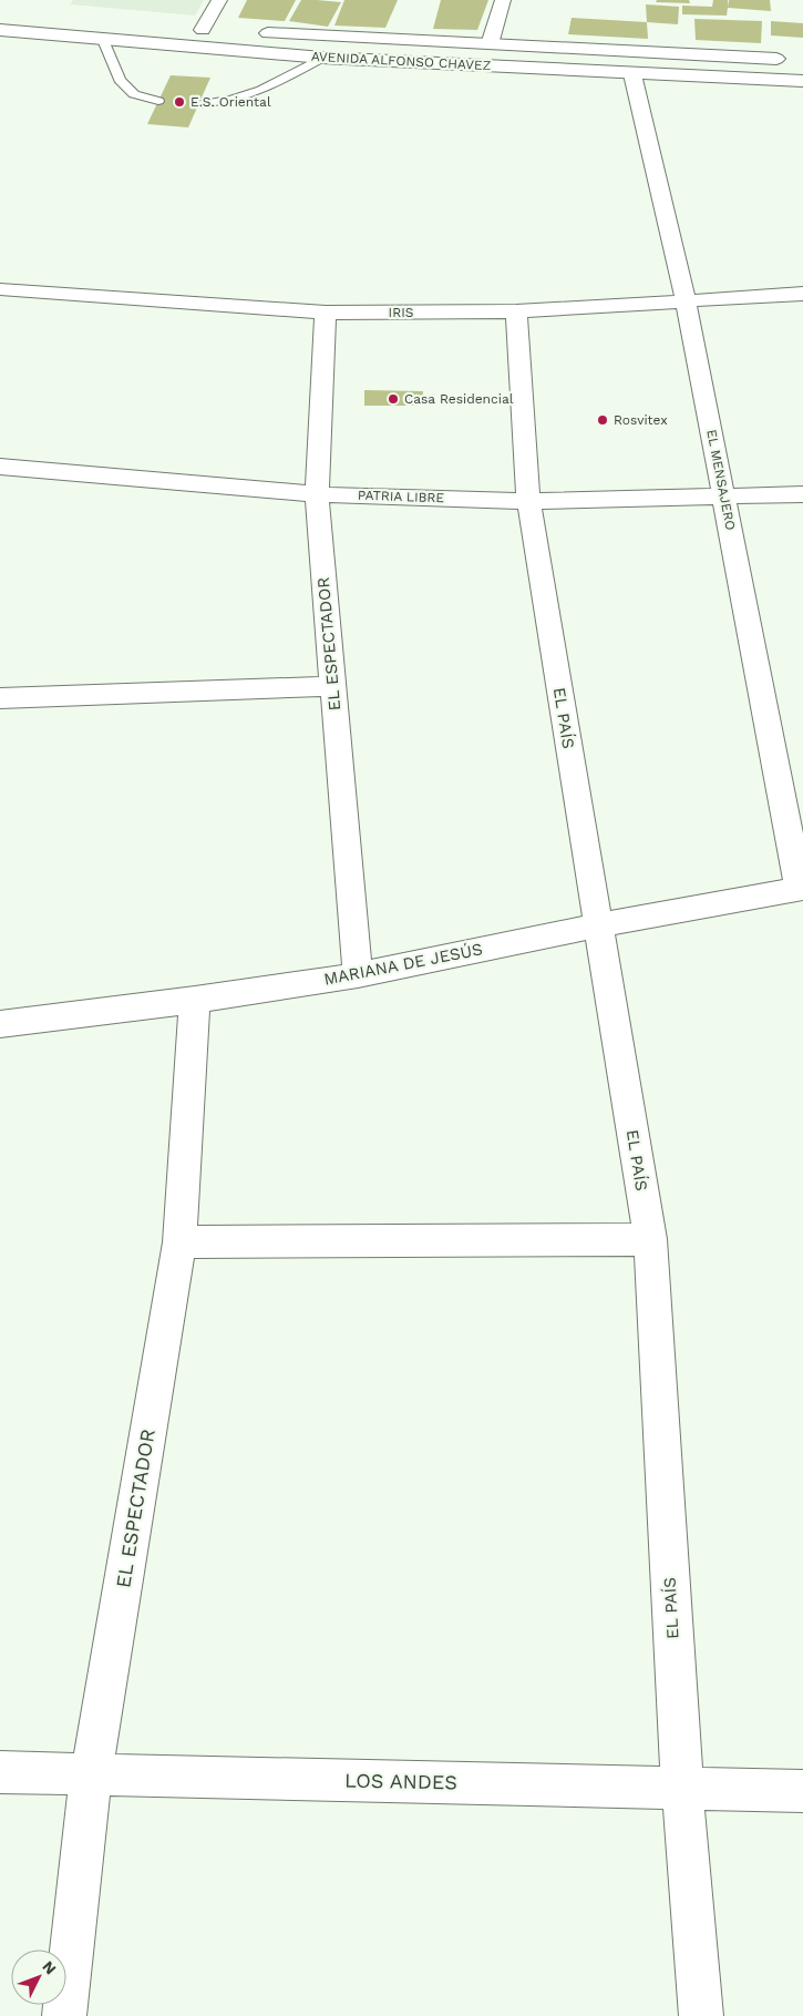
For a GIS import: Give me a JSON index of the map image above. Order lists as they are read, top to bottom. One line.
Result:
{"streets":{"street":["AVENIDA ALFONSO CHAVEZ","IRIS","EL MENSAJERO","PATRIA LIBRE","EL ESPECTADOR","EL PAÍS","MARIANA DE JESÚS","LOS ANDES"]},"crossings":[["AVENIDA ALFONSO CHAVEZ","EL MENSAJERO"],["IRIS","EL MENSAJERO"],["IRIS","EL ESPECTADOR"],["IRIS","EL PAÍS"],["EL MENSAJERO","PATRIA LIBRE"],["EL MENSAJERO","MARIANA DE JESÚS"],["PATRIA LIBRE","EL ESPECTADOR"],["PATRIA LIBRE","EL PAÍS"],["EL ESPECTADOR","MARIANA DE JESÚS"],["EL ESPECTADOR","LOS ANDES"],["EL PAÍS","MARIANA DE JESÚS"],["EL PAÍS","LOS ANDES"]],"places":["E.S. Oriental","Casa Residencial","Rosvitex"],"north":"top right"}
